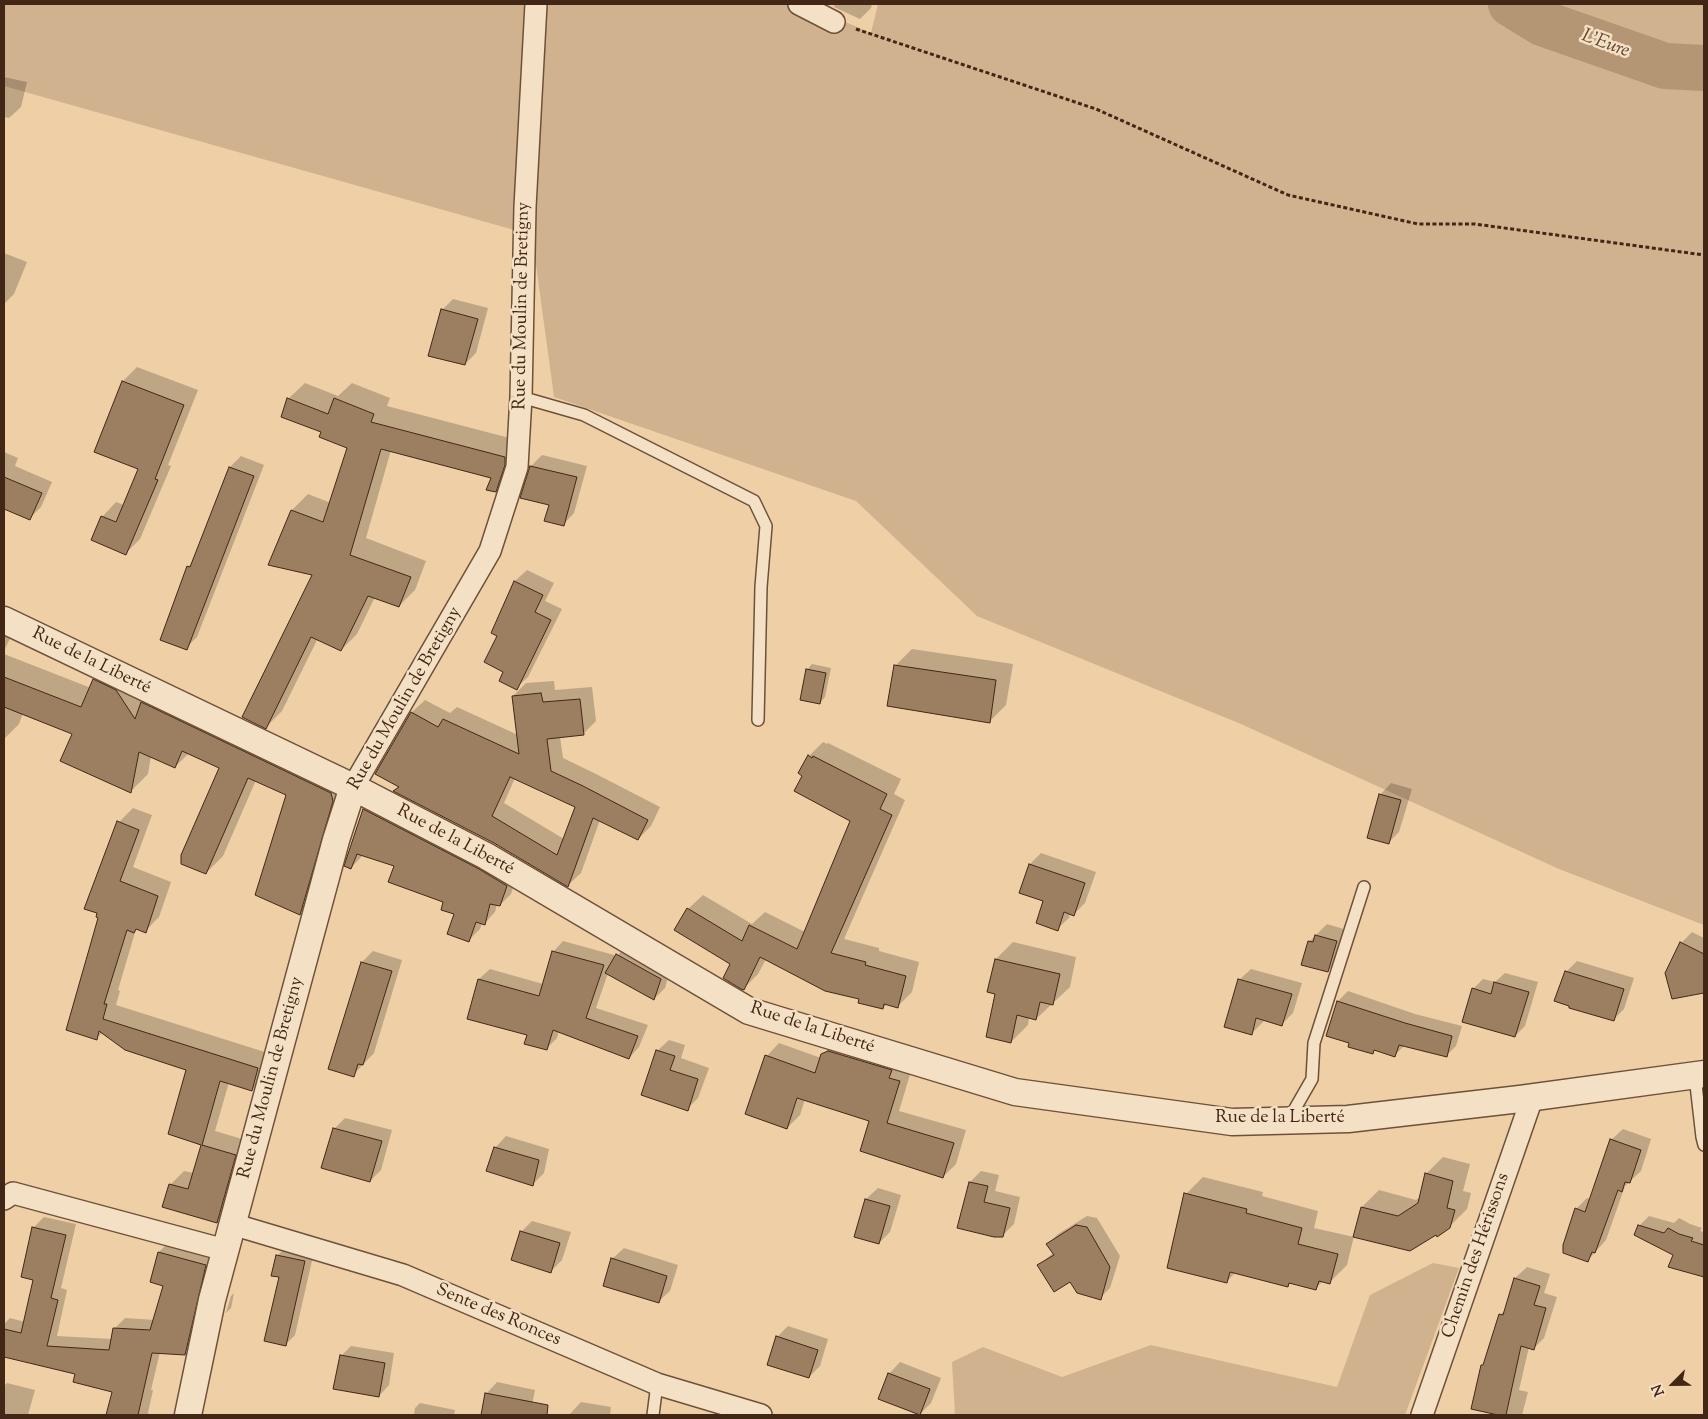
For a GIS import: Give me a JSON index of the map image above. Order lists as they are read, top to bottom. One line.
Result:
{"streets":{"street":["Rue du Moulin de Bretigny","Rue de la Liberté","Chemin des Hérissons","Sente des Ronces"]},"crossings":[["Rue du Moulin de Bretigny","Rue de la Liberté"],["Rue du Moulin de Bretigny","Sente des Ronces"],["Rue de la Liberté","Chemin des Hérissons"]],"water":["L'Eure"],"north":"bottom left"}
